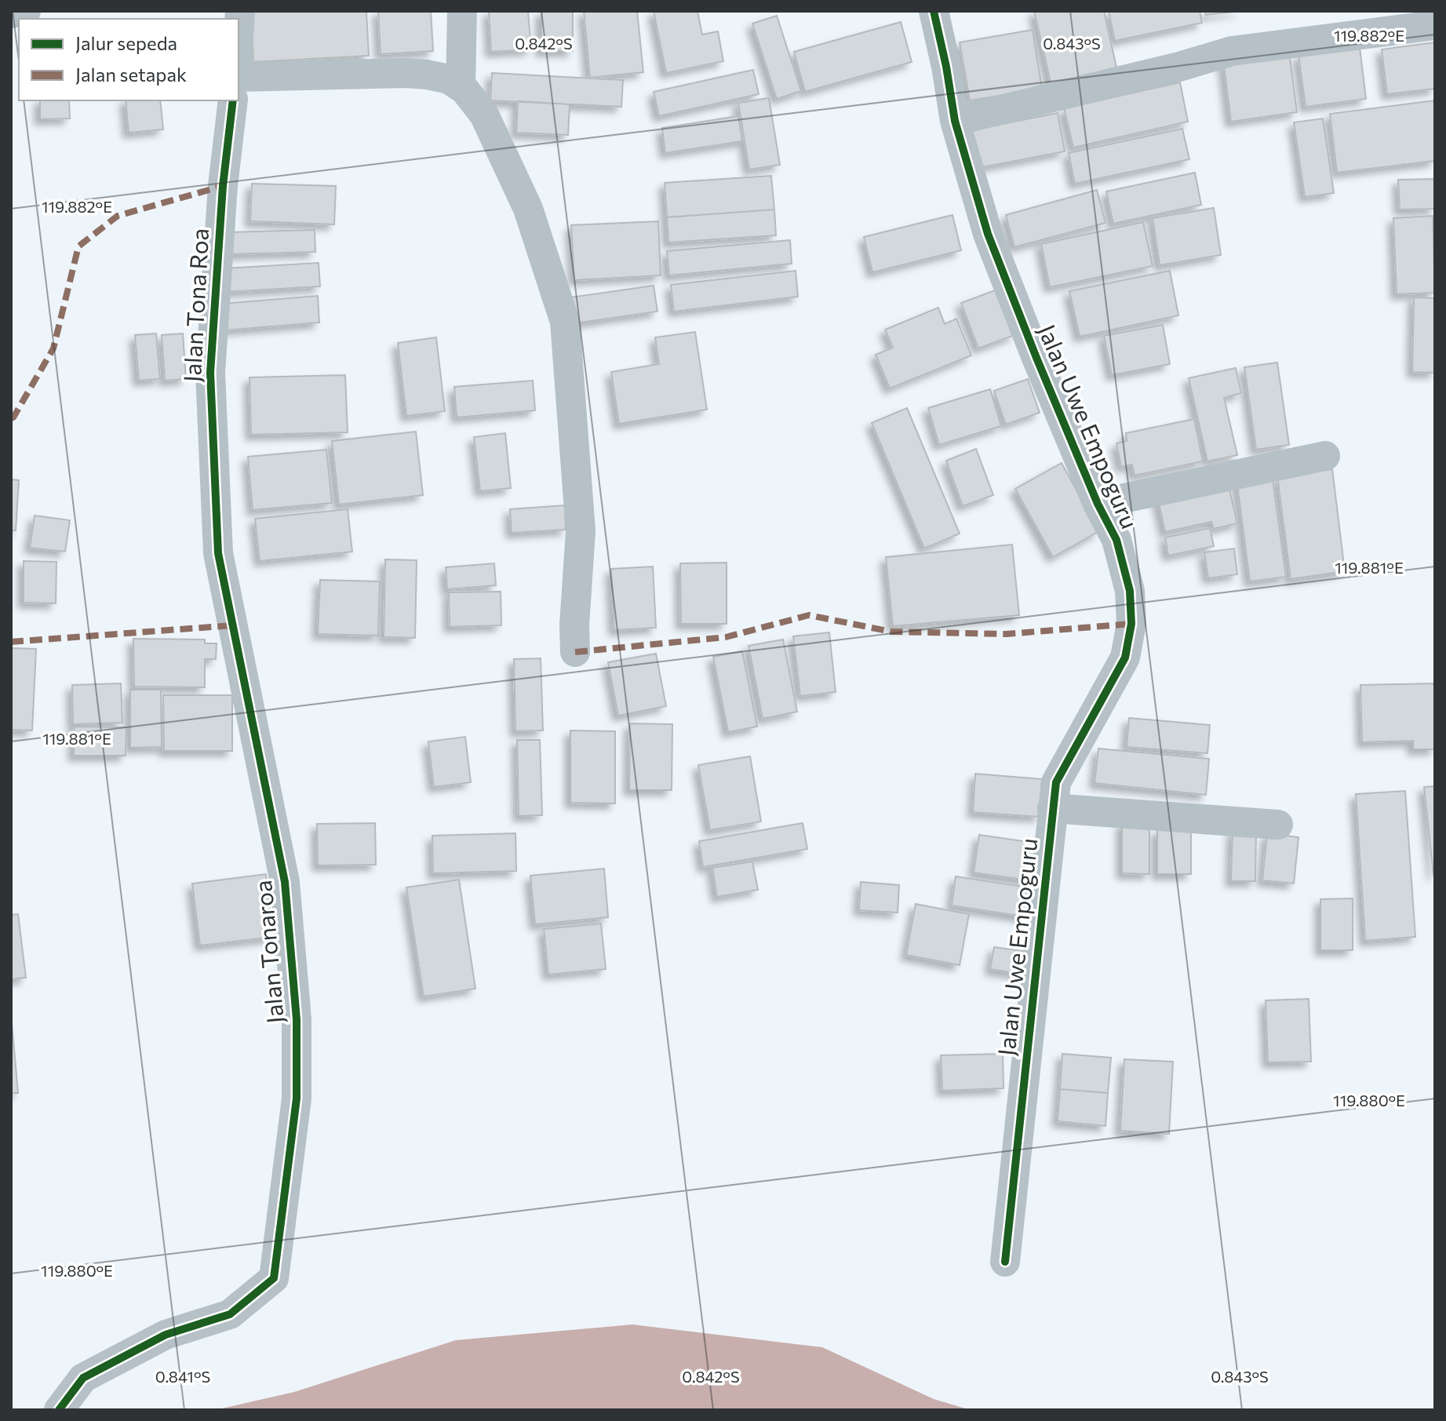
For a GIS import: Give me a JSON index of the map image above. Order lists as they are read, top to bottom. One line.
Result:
{"streets":{"street":["Jalan Tona Roa","Jalan Uwe Empoguru","Jalan Tonaroa"]},"crossings":[["Jalan Tona Roa","Jalan Tonaroa"]],"legend":["Jalur sepeda","Jalan setapak"],"coordinates":["119.882°E","0.842°S","0.843°S","119.881°E","119.880°E","0.841°S"]}
